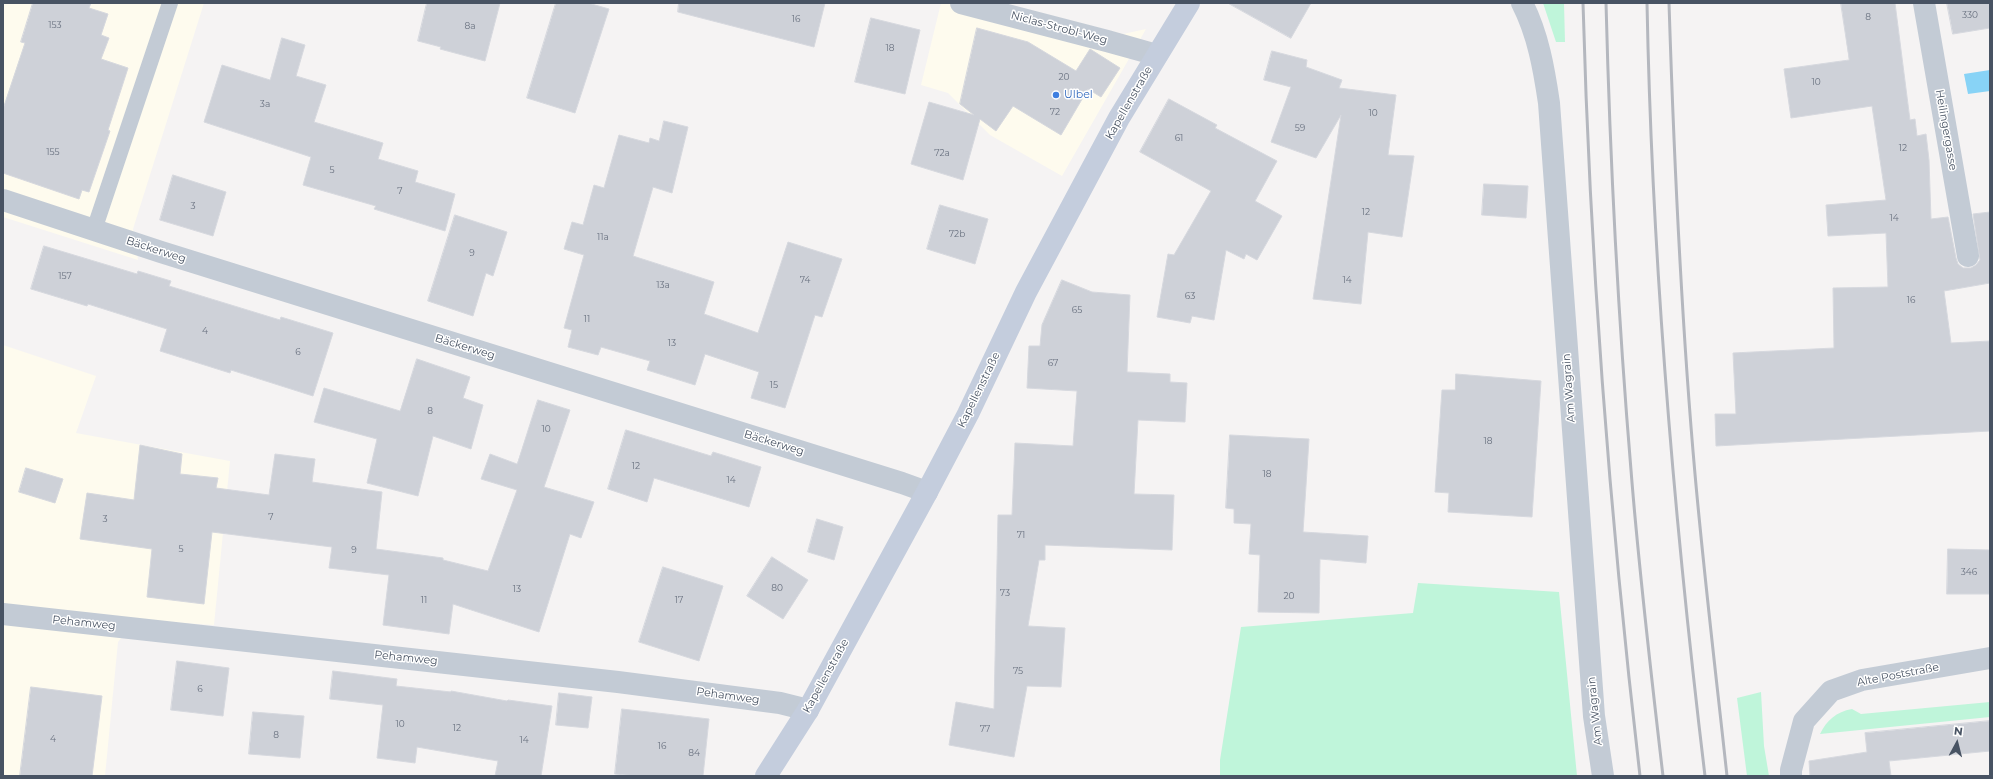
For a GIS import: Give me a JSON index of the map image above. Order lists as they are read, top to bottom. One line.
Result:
{"streets":{"main road":["Kapellenstraße"],"street":["Niclas-Strobl-Weg","Heilingergasse","Bäckerweg","Am Wagrain","Pehamweg","Alte Poststraße"]},"crossings":[["Niclas-Strobl-Weg","Kapellenstraße"],["Kapellenstraße","Bäckerweg"],["Kapellenstraße","Pehamweg"]],"places":["Ulbel"],"house_numbers":["330","8","16","153","8a","18","20","10","3a","72","10","59","61","12","155","72a","5","7","3","12","14","72b","11a","9","157","74","14","13a","63","16","65","11","4","13","6","67","15","8","10","18","12","18","14","7","3","71","5","9","346","80","13","73","20","11","17","75","6","10","12","77","8","4","14","16","84"],"north":"top"}
